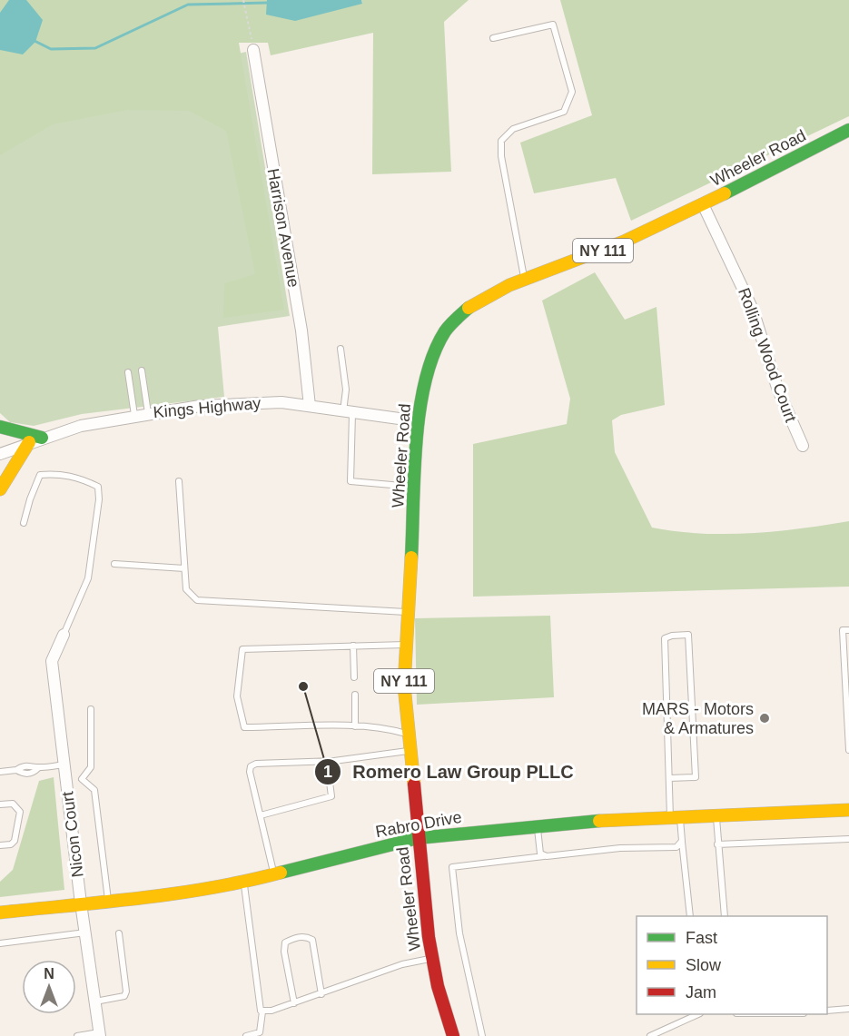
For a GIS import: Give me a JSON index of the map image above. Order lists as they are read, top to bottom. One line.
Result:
{"streets":{"main road":["Wheeler Road","NY 111","Rabro Drive"],"street":["Harrison Avenue","Rolling Wood Court","Kings Highway","Nicon Court"]},"crossings":[["Wheeler Road","Rolling Wood Court"],["Wheeler Road","Kings Highway"],["Wheeler Road","Rabro Drive"],["Harrison Avenue","Kings Highway"],["Rabro Drive","Nicon Court"]],"places":["Romero Law Group PLLC","MARS - Motors & Armatures"],"legend":["Fast","Slow","Jam"],"north":"top"}
